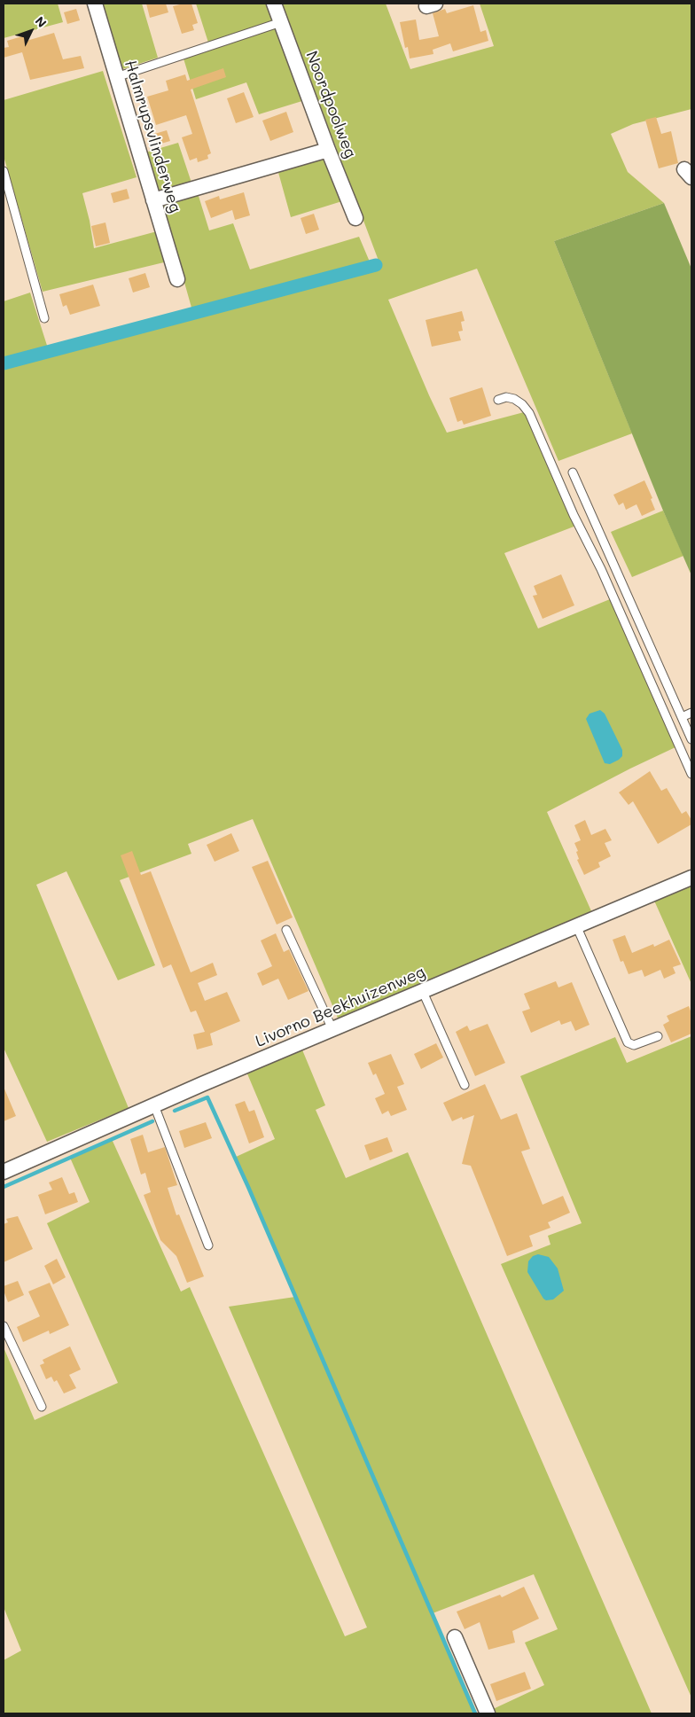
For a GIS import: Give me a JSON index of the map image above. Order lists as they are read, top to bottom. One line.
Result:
{"streets":{"street":["Noordpoolweg","Halmrupsvlinderweg","Livorno Beekhuizenweg"]},"north":"top right"}
